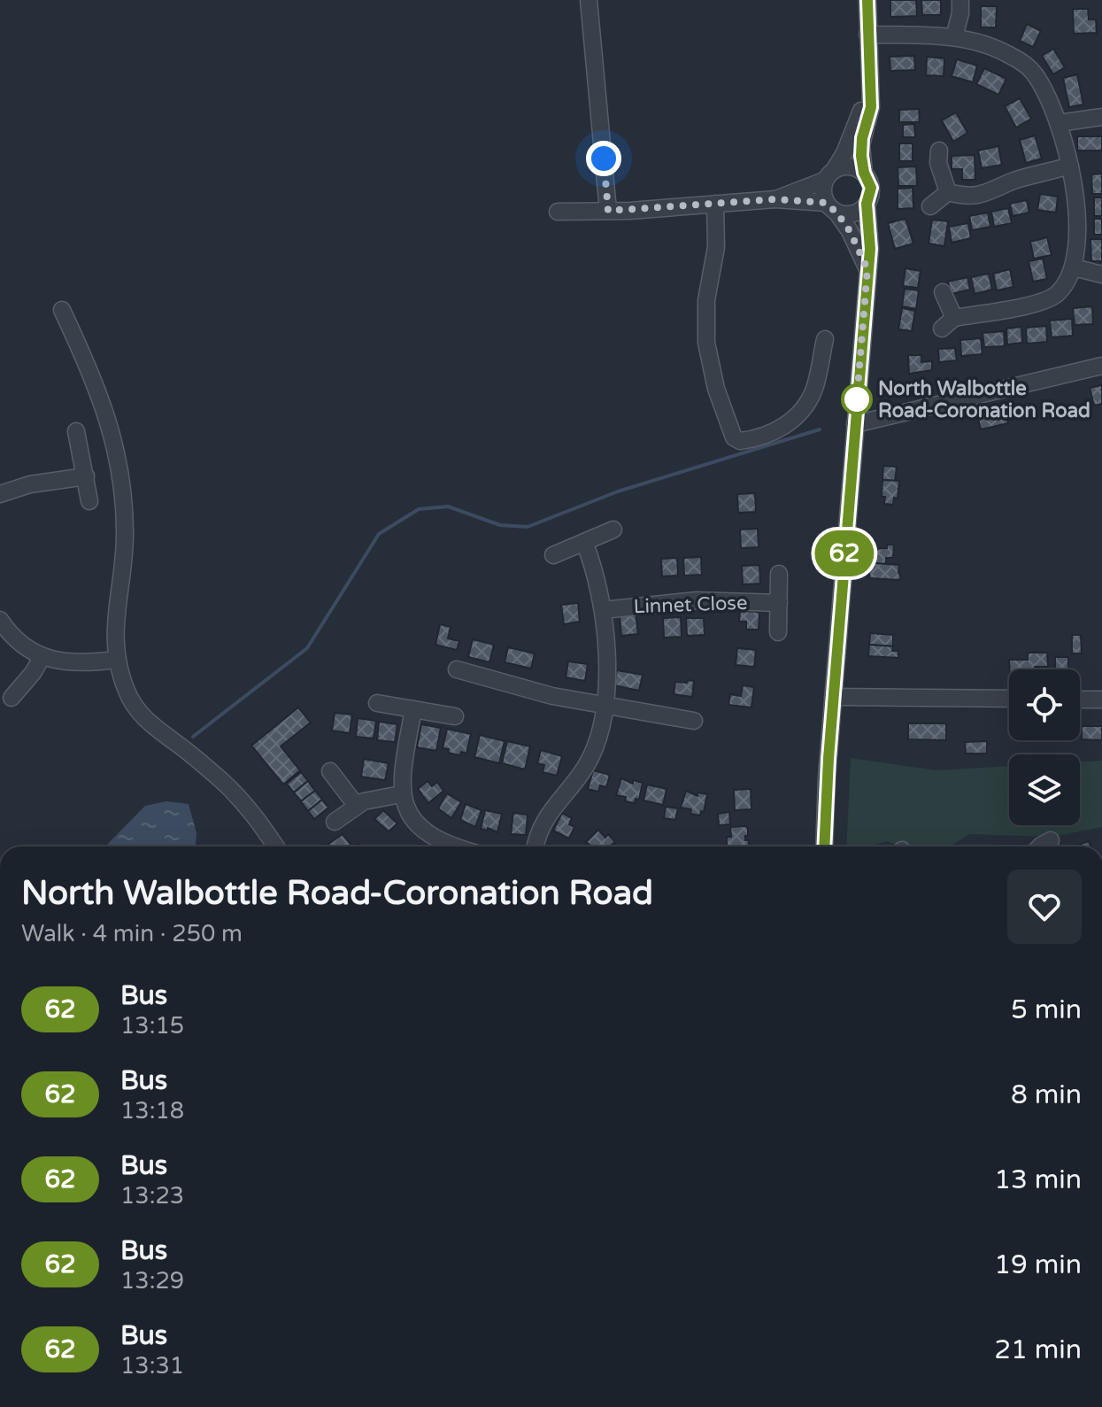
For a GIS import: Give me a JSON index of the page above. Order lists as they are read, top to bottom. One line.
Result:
{"streets":{"street":["Linnet Close"]},"places":["North Walbottle Road-Coronation Road"],"lines":["bus line 62"],"page":{"on_map":"62","heading":["North Walbottle Road-Coronation Road","Walk · 4 min · 250 m"],"list":[{"mark":"62","name":"Bus","note":"13:15","value":"5 min"},{"mark":"62","name":"Bus","note":"13:18","value":"8 min"},{"mark":"62","name":"Bus","note":"13:23","value":"13 min"},{"mark":"62","name":"Bus","note":"13:29","value":"19 min"},{"mark":"62","name":"Bus","note":"13:31","value":"21 min"}]}}
